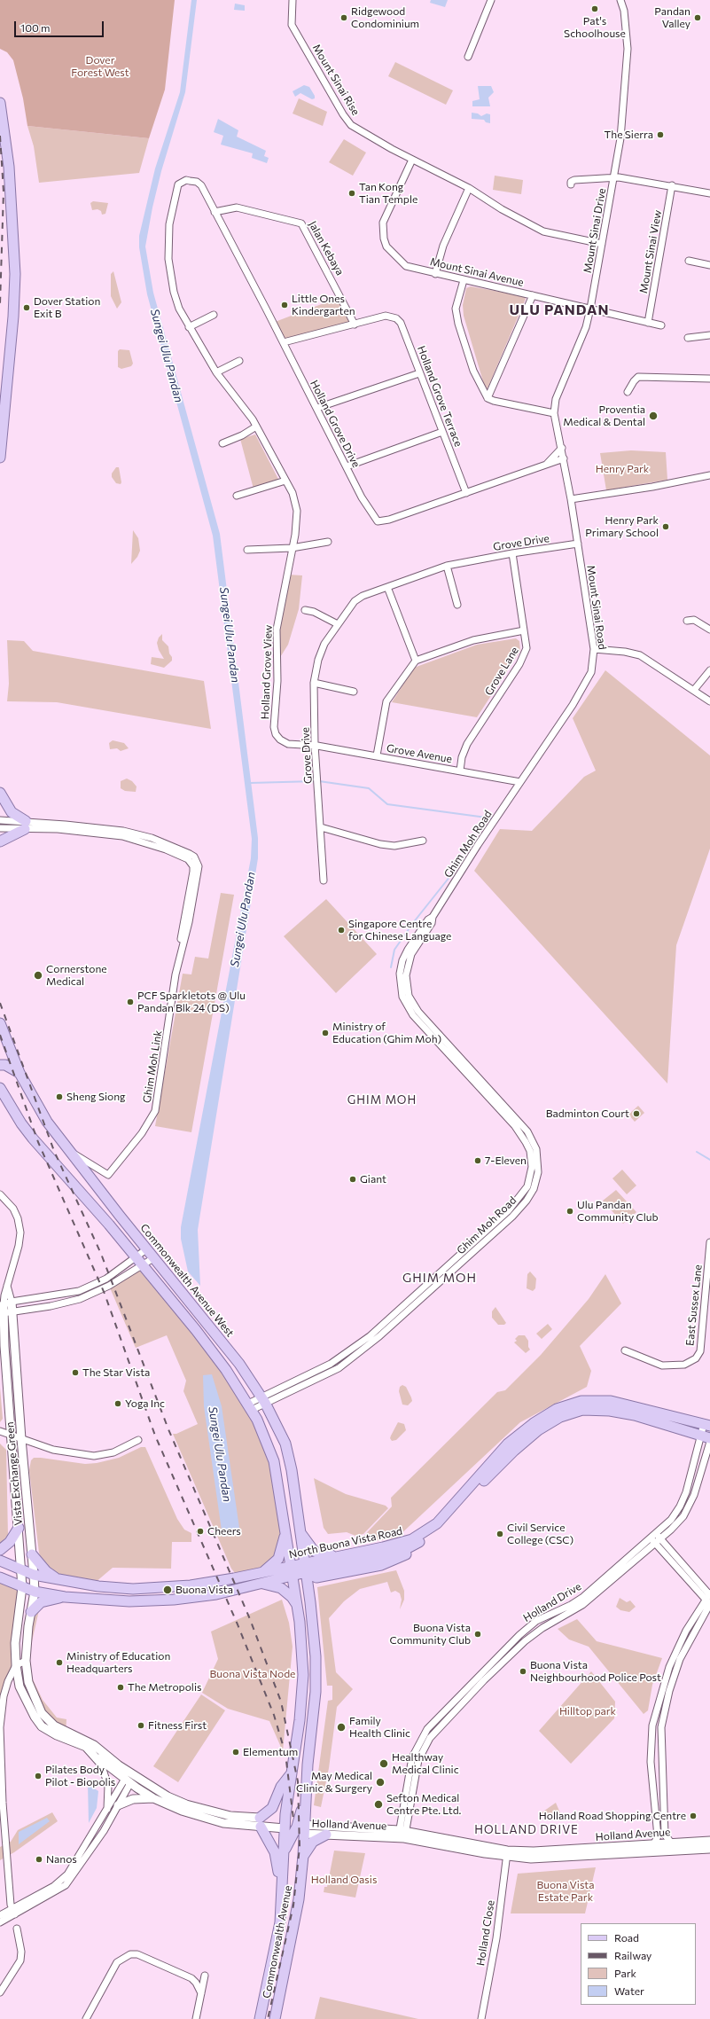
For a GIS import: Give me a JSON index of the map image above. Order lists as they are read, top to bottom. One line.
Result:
{"streets":{"main road":["Commonwealth Avenue West","North Buona Vista Road","Commonwealth Avenue"],"street":["Mount Sinai Rise","Mount Sinai Drive","Jalan Kebaya","Mount Sinai View","Mount Sinai Avenue","Holland Grove Terrace","Holland Grove Drive","Grove Drive","Mount Sinai Road","Grove Lane","Holland Grove View","Grove Avenue","Ghim Moh Road","Ghim Moh Link","East Sussex Lane","Vista Exchange Green","Holland Drive","Holland Avenue","Holland Close"]},"crossings":[["Mount Sinai Rise","Mount Sinai Drive"],["Mount Sinai Rise","Mount Sinai Avenue"],["Mount Sinai Drive","Mount Sinai Avenue"],["Mount Sinai Drive","Holland Grove Drive"],["Mount Sinai Drive","Mount Sinai Road"],["Jalan Kebaya","Holland Grove Terrace"],["Jalan Kebaya","Holland Grove Drive"],["Mount Sinai View","Mount Sinai Avenue"],["Holland Grove Terrace","Holland Grove Drive"],["Holland Grove Drive","Mount Sinai Road"],["Holland Grove Drive","Holland Grove View"],["Grove Drive","Mount Sinai Road"],["Grove Drive","Grove Lane"],["Grove Drive","Holland Grove View"],["Grove Drive","Grove Avenue"],["Mount Sinai Road","Grove Avenue"],["Mount Sinai Road","Ghim Moh Road"],["Grove Lane","Grove Avenue"],["Holland Grove View","Grove Avenue"],["Grove Avenue","Ghim Moh Road"],["Ghim Moh Road","Commonwealth Avenue West"],["Ghim Moh Link","Commonwealth Avenue West"],["Commonwealth Avenue West","North Buona Vista Road"],["Vista Exchange Green","North Buona Vista Road"],["North Buona Vista Road","Holland Drive"],["North Buona Vista Road","Commonwealth Avenue"],["Holland Drive","Holland Avenue"],["Holland Avenue","Holland Close"],["Holland Avenue","Commonwealth Avenue"]],"districts":["ULU PANDAN","GHIM MOH","GHIM MOH","HOLLAND DRIVE"],"water":["Sungei Ulu Pandan"],"parks":["Dover Forest West","Henry Park","Buona Vista Node","Hilltop park","Holland Oasis","Buona Vista Estate Park"],"places":["Pat's Schoolhouse","Ridgewood Condominium","Pandan Valley","The Sierra","Tan Kong Tian Temple","Little Ones Kindergarten","Dover Station Exit B","Proventia Medical & Dental","Henry Park Primary School","Singapore Centre for Chinese Language","Cornerstone Medical","PCF Sparkletots @ Ulu Pandan Blk 24 (DS)","Ministry of Education (Ghim Moh)","Sheng Siong","Badminton Court","7-Eleven","Giant","Ulu Pandan Community Club","The Star Vista","Yoga Inc","Cheers","Civil Service College (CSC)","Buona Vista","Buona Vista Community Club","Ministry of Education Headquarters","Buona Vista Neighbourhood Police Post","The Metropolis","Fitness First","Family Health Clinic","Elementum","Healthway Medical Clinic","Pilates Body Pilot - Biopolis","May Medical Clinic & Surgery","Sefton Medical Centre Pte. Ltd.","Holland Road Shopping Centre","Nanos"],"legend":["Road","Railway","Park","Water"],"scale_bar":"100 m"}
